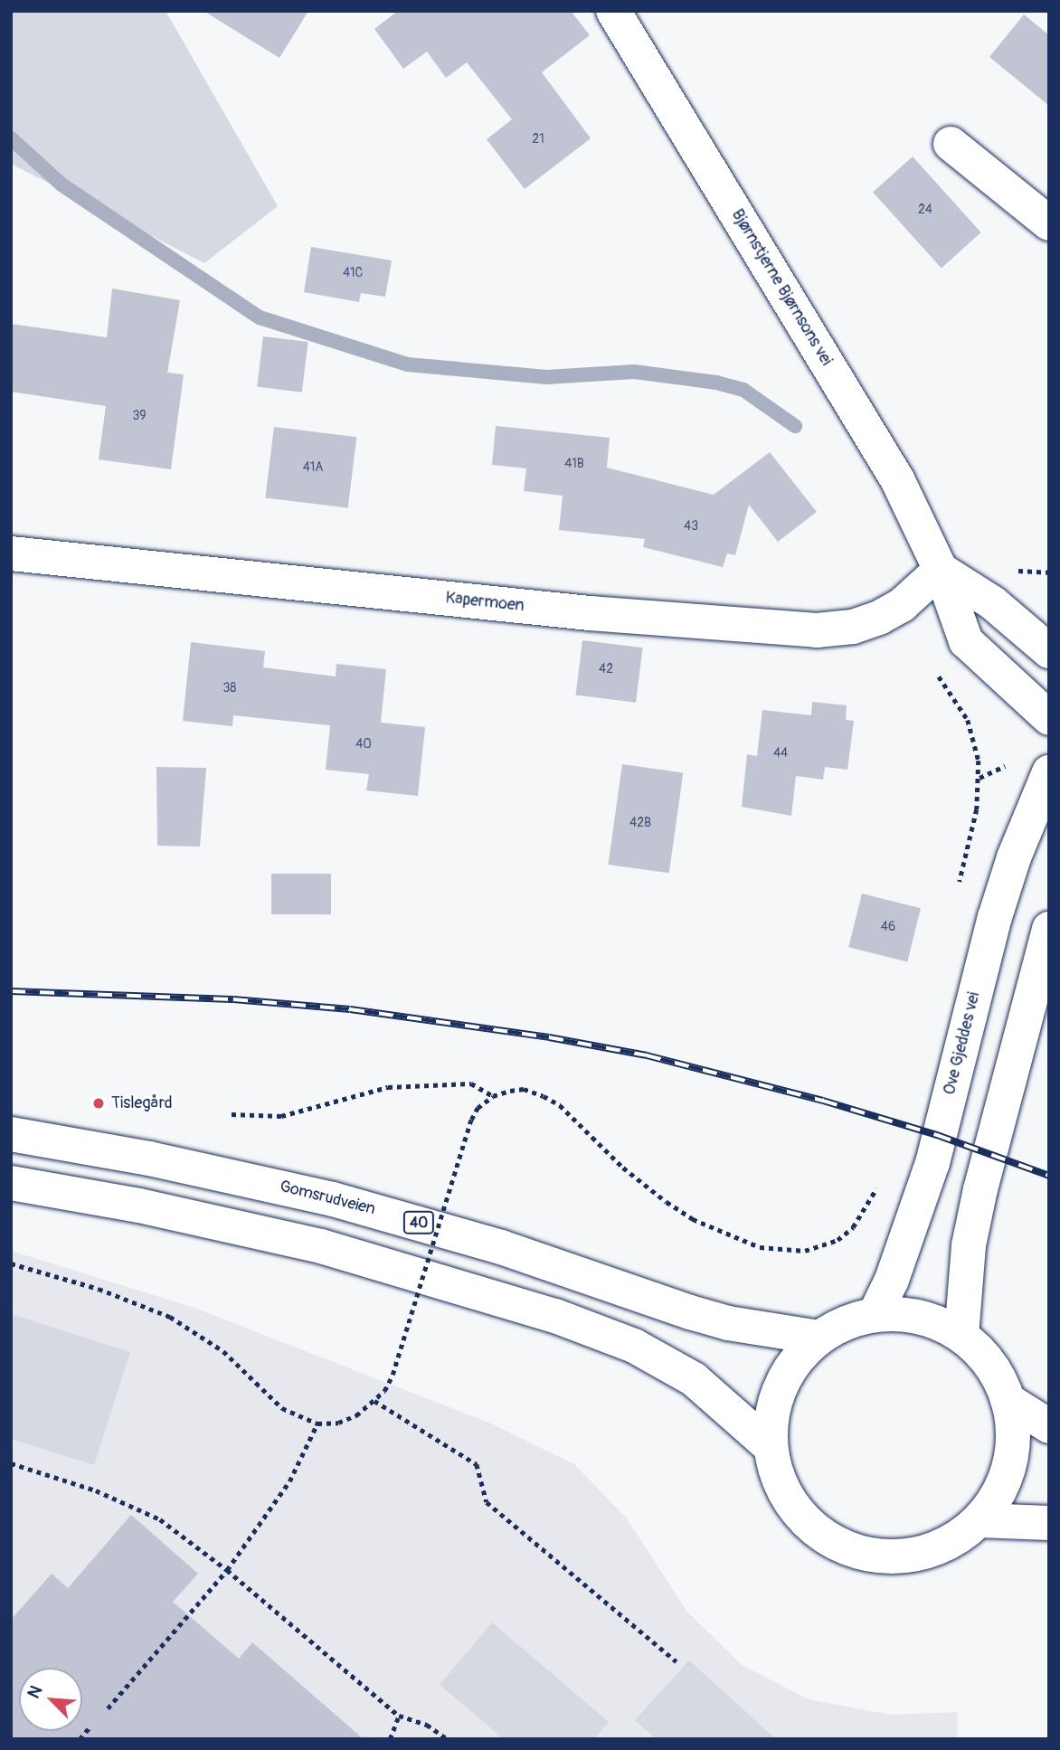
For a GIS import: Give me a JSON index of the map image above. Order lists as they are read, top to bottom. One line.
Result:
{"streets":{"street":["Bjørnstjerne Bjørnsons vei","Kapermoen","Ove Gjeddes vei","Gomsrudveien","40"]},"crossings":[["Bjørnstjerne Bjørnsons vei","Kapermoen"]],"places":["Tislegård"],"house_numbers":["21","24","41C","39","41B","41A","43","42","38","40","44","42B","46"],"north":"top left"}
